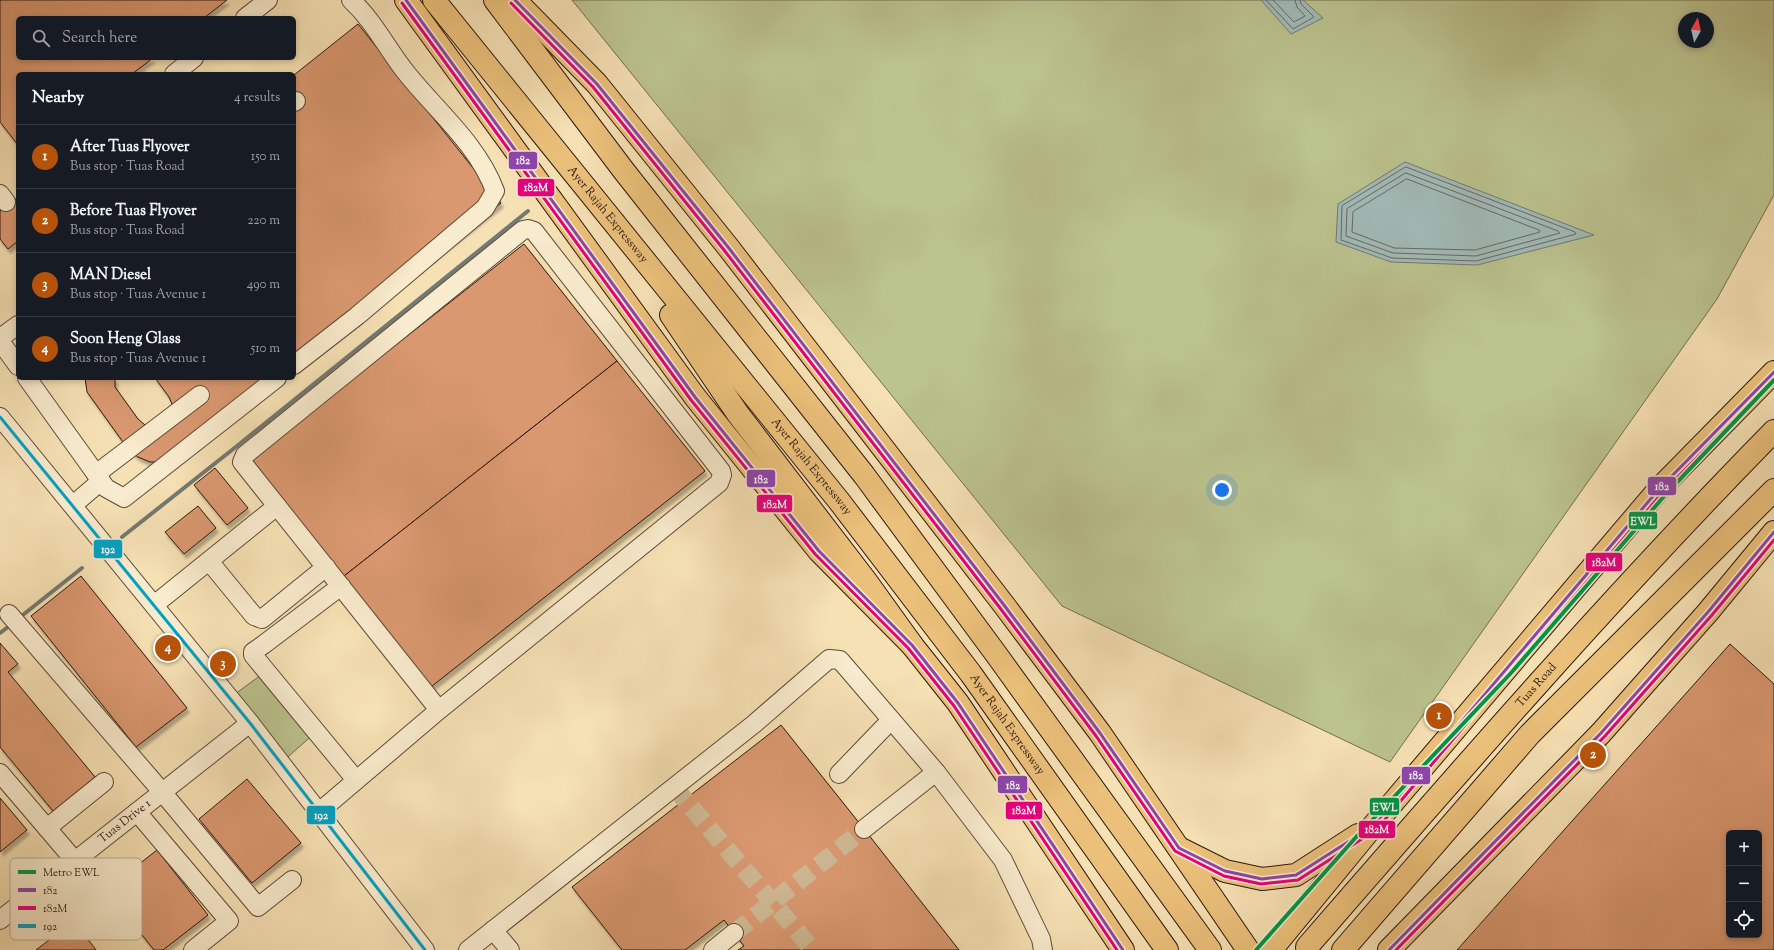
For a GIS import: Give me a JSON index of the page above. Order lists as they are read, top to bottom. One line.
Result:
{"streets":{"main road":["Ayer Rajah Expressway","Tuas Road"],"street":["Tuas Drive 1"]},"lines":["transit line 182","transit line 182M","metro line EWL","transit line 192"],"legend":["Metro EWL","182","182M","192"],"north":"top","page":{"search":"Search here","heading":["Nearby","4 results"],"list":[{"mark":"1","name":"After Tuas Flyover","note":"Bus stop · Tuas Road","value":"150 m"},{"mark":"2","name":"Before Tuas Flyover","note":"Bus stop · Tuas Road","value":"220 m"},{"mark":"3","name":"MAN Diesel","note":"Bus stop · Tuas Avenue 1","value":"490 m"},{"mark":"4","name":"Soon Heng Glass","note":"Bus stop · Tuas Avenue 1","value":"510 m"}],"pins":["4","3","1","2"],"map_buttons":["+","−"]}}
